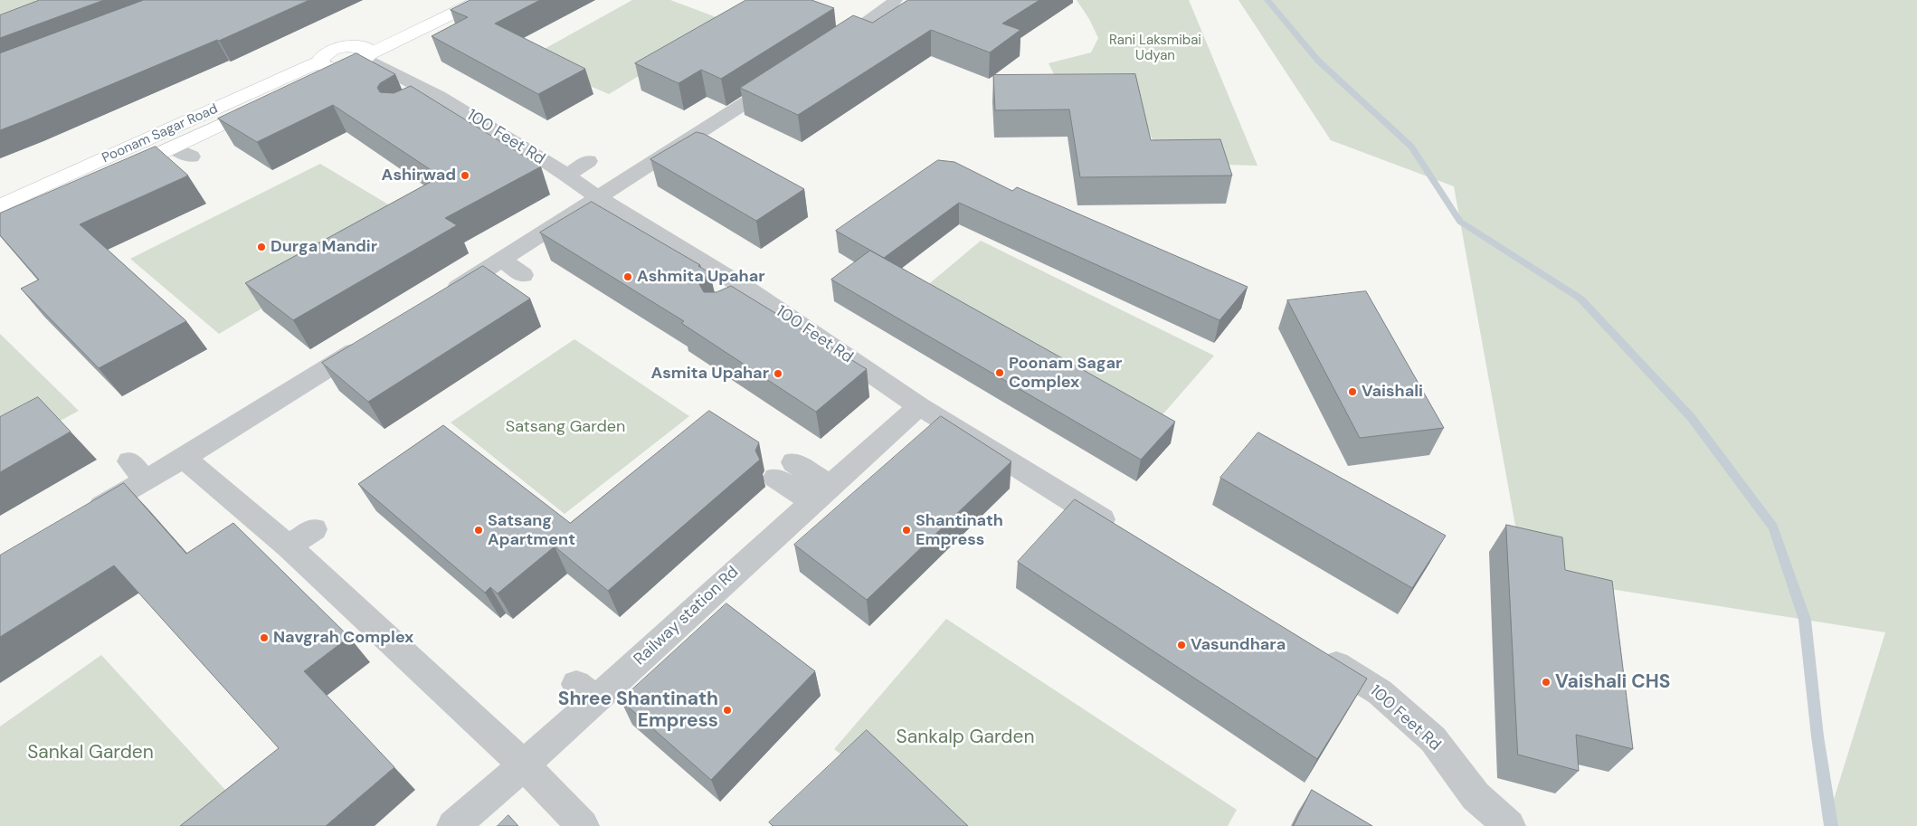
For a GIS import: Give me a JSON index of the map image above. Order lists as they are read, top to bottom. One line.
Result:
{"streets":{"main road":["Poonam Sagar Road"],"street":["100 Feet Rd","Railway station Rd"]},"crossings":[["Poonam Sagar Road","100 Feet Rd"],["100 Feet Rd","Railway station Rd"]],"parks":["Rani Laksmibai Udyan","Satsang Garden","Sankalp Garden","Sankal Garden"],"places":["Ashirwad","Durga Mandir","Ashmita Upahar","Poonam Sagar Complex","Asmita Upahar","Vaishali","Satsang Apartment","Shantinath Empress","Navgrah Complex","Vasundhara","Vaishali CHS","Shree Shantinath Empress"]}
